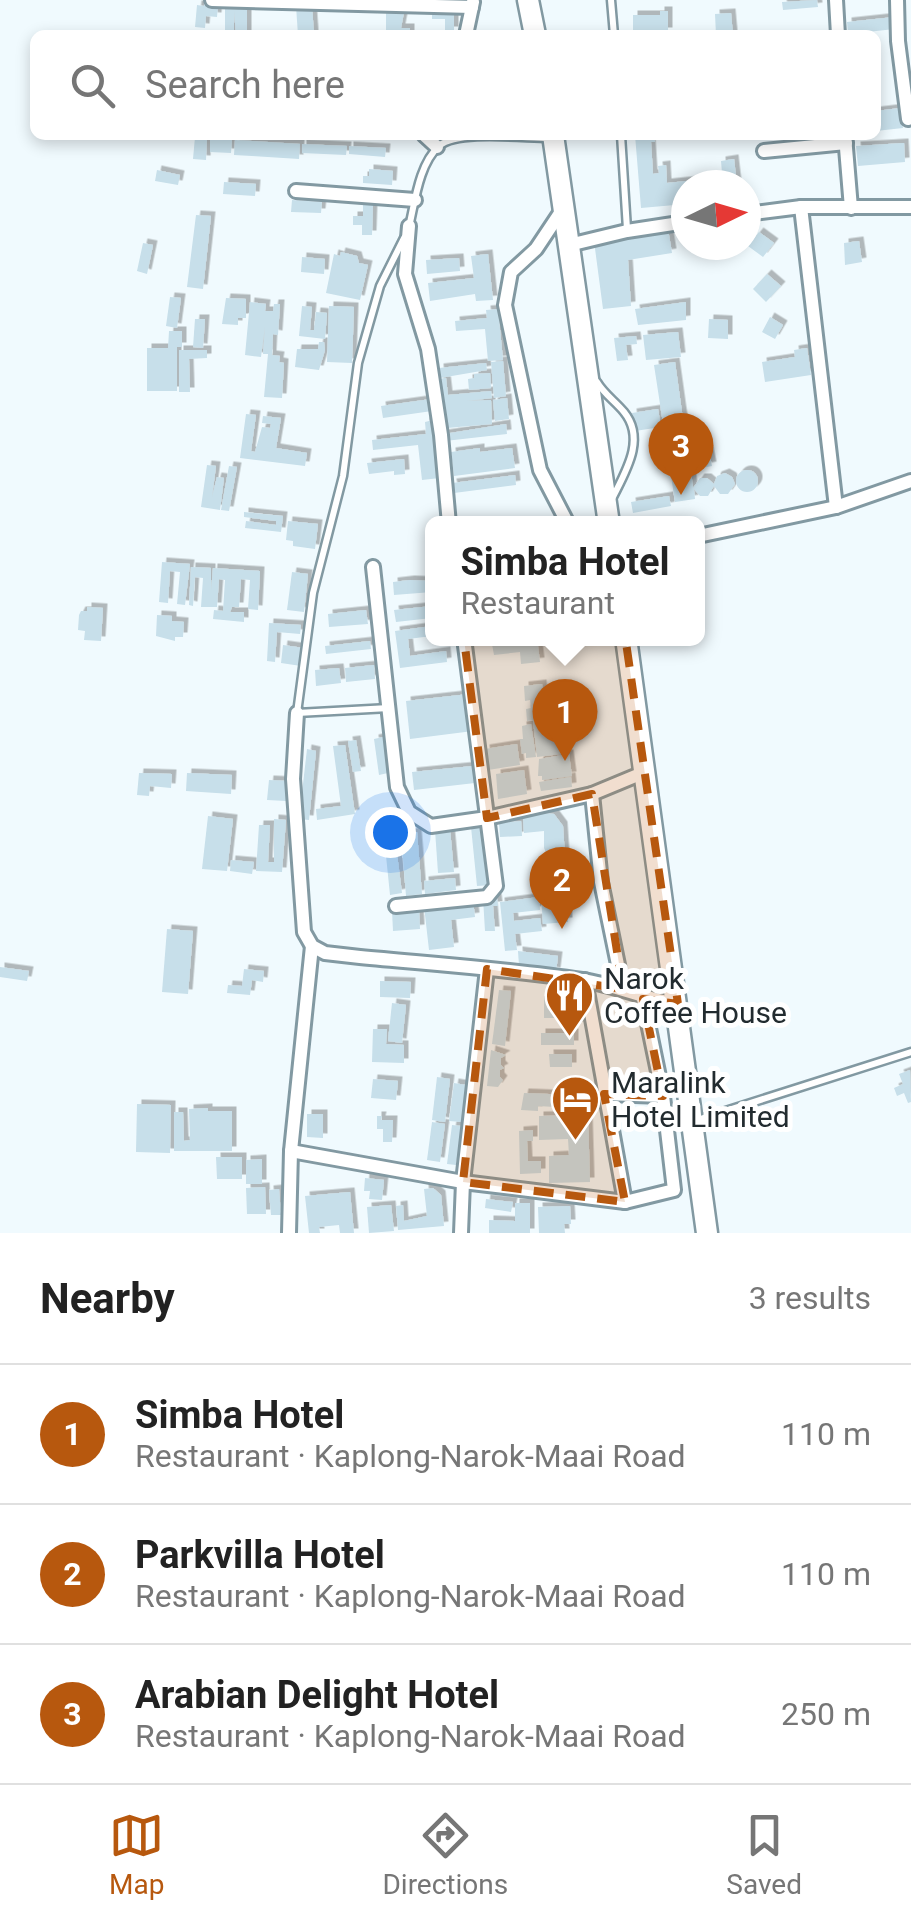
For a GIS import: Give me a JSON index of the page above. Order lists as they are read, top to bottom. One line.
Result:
{"places":{"restaurant":["Narok Coffee House"],"hotel":["Maralink Hotel Limited"]},"north":"right","page":{"search":"Search here","pins":["3","1","2"],"popup":["Simba Hotel","Restaurant"],"heading":["Nearby","3 results"],"list":[{"mark":"1","name":"Simba Hotel","note":"Restaurant · Kaplong-Narok-Maai Road","value":"110 m"},{"mark":"2","name":"Parkvilla Hotel","note":"Restaurant · Kaplong-Narok-Maai Road","value":"110 m"},{"mark":"3","name":"Arabian Delight Hotel","note":"Restaurant · Kaplong-Narok-Maai Road","value":"250 m"}],"nav":["Map","Directions","Saved"]}}
